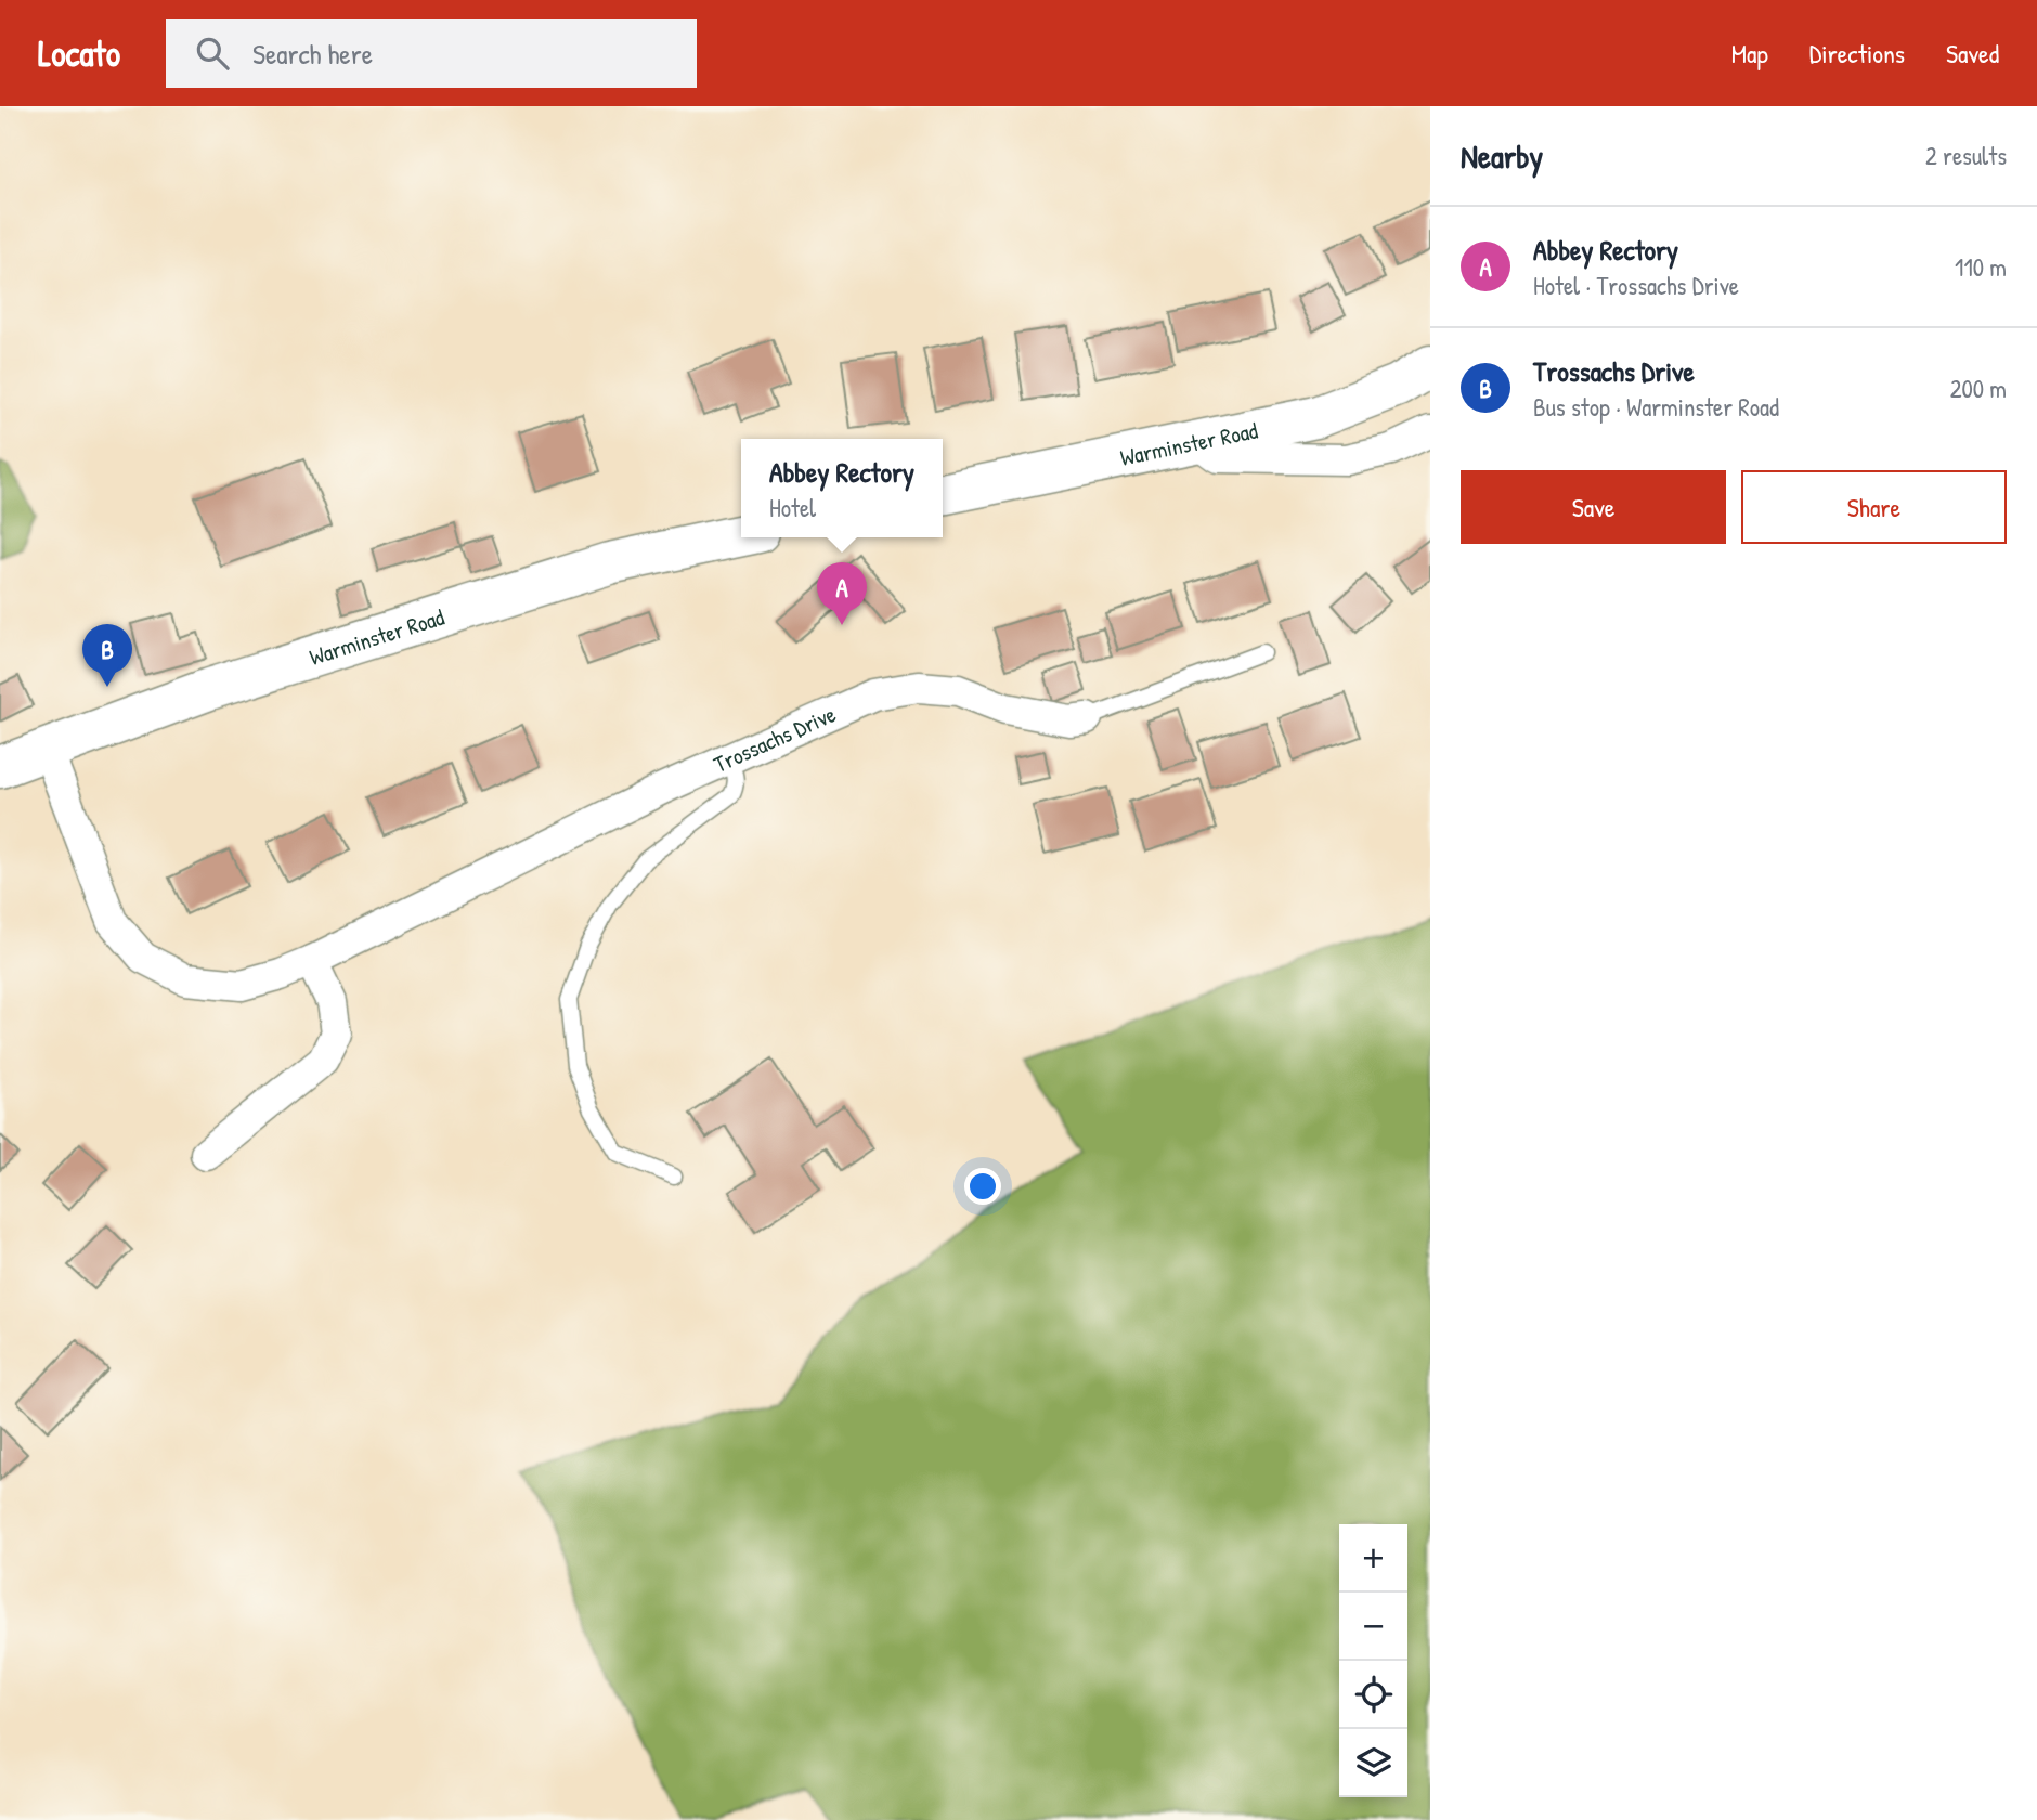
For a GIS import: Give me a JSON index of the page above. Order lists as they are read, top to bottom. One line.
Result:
{"streets":{"highway":["Warminster Road"],"street":["Trossachs Drive"]},"crossings":[["Warminster Road","Trossachs Drive"]],"page":{"header":"Locato","search":"Search here","nav":["Map","Directions","Saved"],"heading":["Nearby","2 results"],"list":[{"mark":"A","name":"Abbey Rectory","note":"Hotel · Trossachs Drive","value":"110 m"},{"mark":"B","name":"Trossachs Drive","note":"Bus stop · Warminster Road","value":"200 m"}],"popup":["Abbey Rectory","Hotel"],"buttons":["Save","Share"],"pins":["A","B"],"map_buttons":["+","−"]}}
